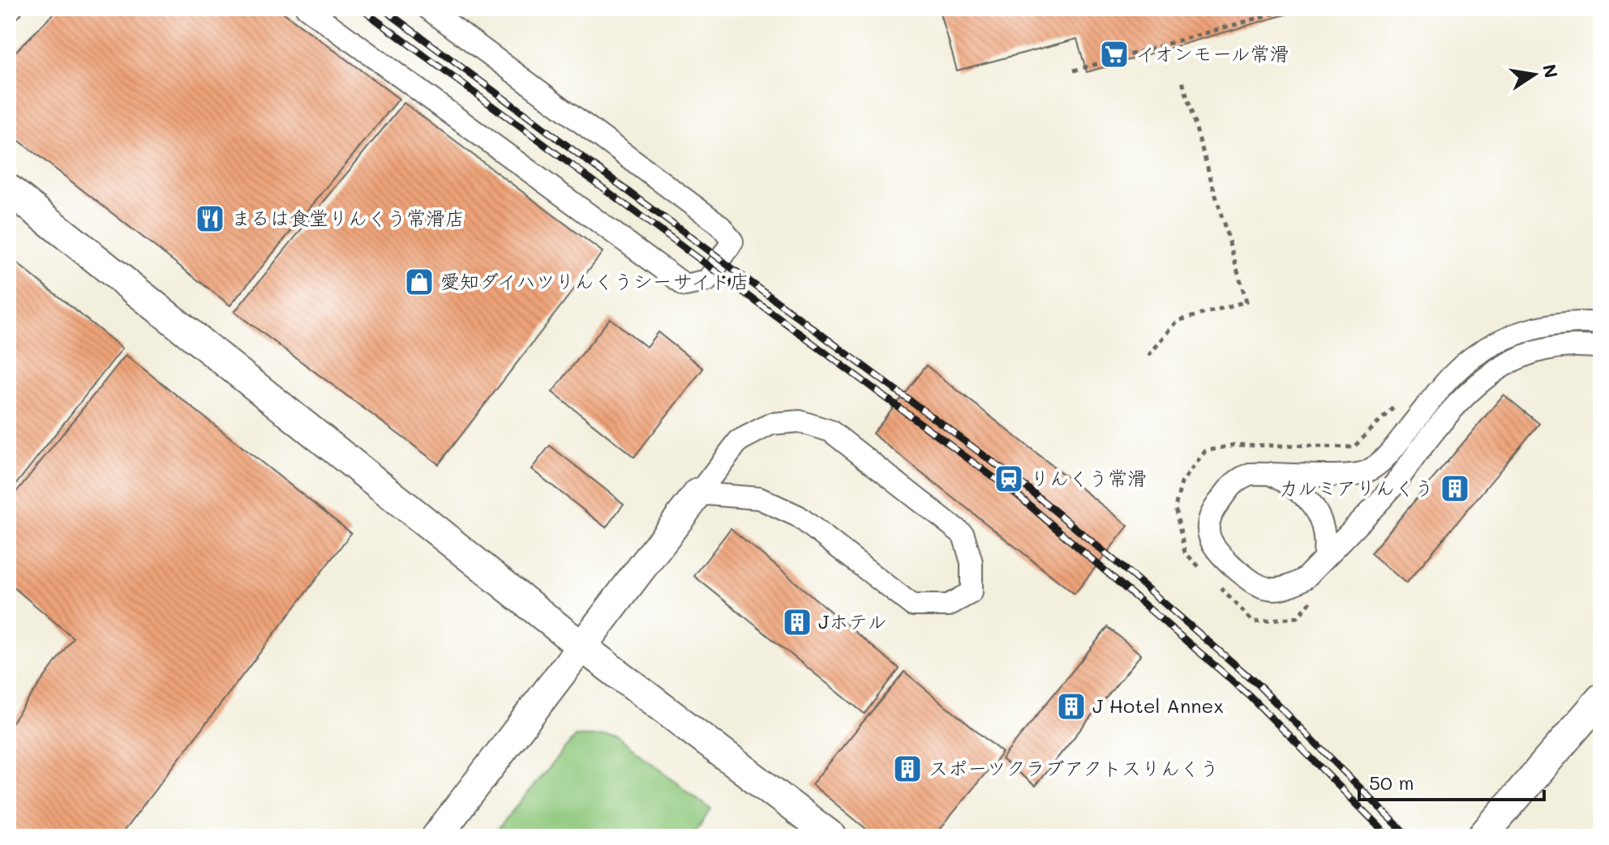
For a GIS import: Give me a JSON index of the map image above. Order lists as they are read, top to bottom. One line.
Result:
{"places":{"supermarket":["イオンモール常滑"],"restaurant":["まるは食堂りんくう常滑店"],"shop":["愛知ダイハツりんくうシーサイド店"],"station":["りんくう常滑"],"building":["カルミアりんくう","Jホテル","J Hotel Annex","スポーツクラブアクトスりんくう"]},"scale_bar":"50 m","north":"right"}
